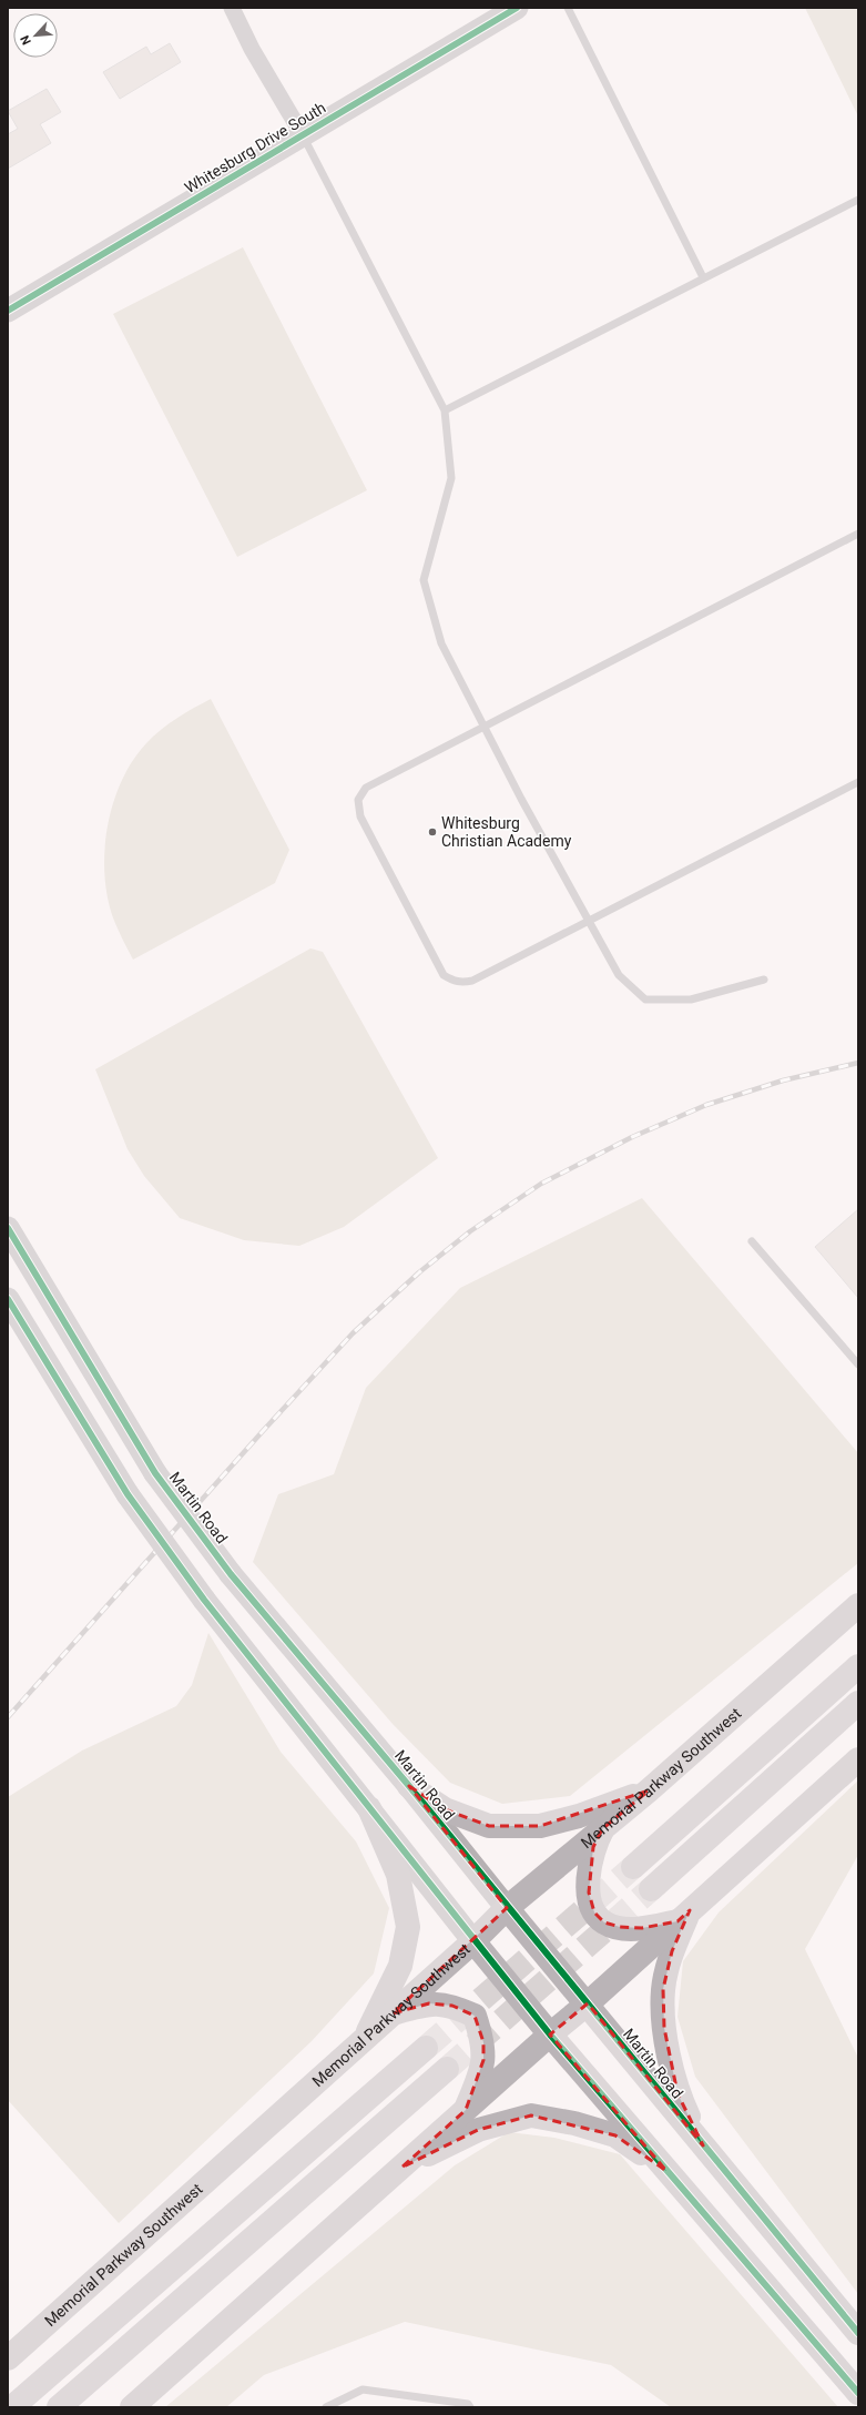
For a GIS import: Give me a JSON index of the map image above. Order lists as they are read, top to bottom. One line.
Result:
{"streets":{"main road":["Whitesburg Drive South","Martin Road","Memorial Parkway Southwest"]},"crossings":[["Martin Road","Memorial Parkway Southwest"]],"places":["Whitesburg Christian Academy"],"north":"bottom left"}
